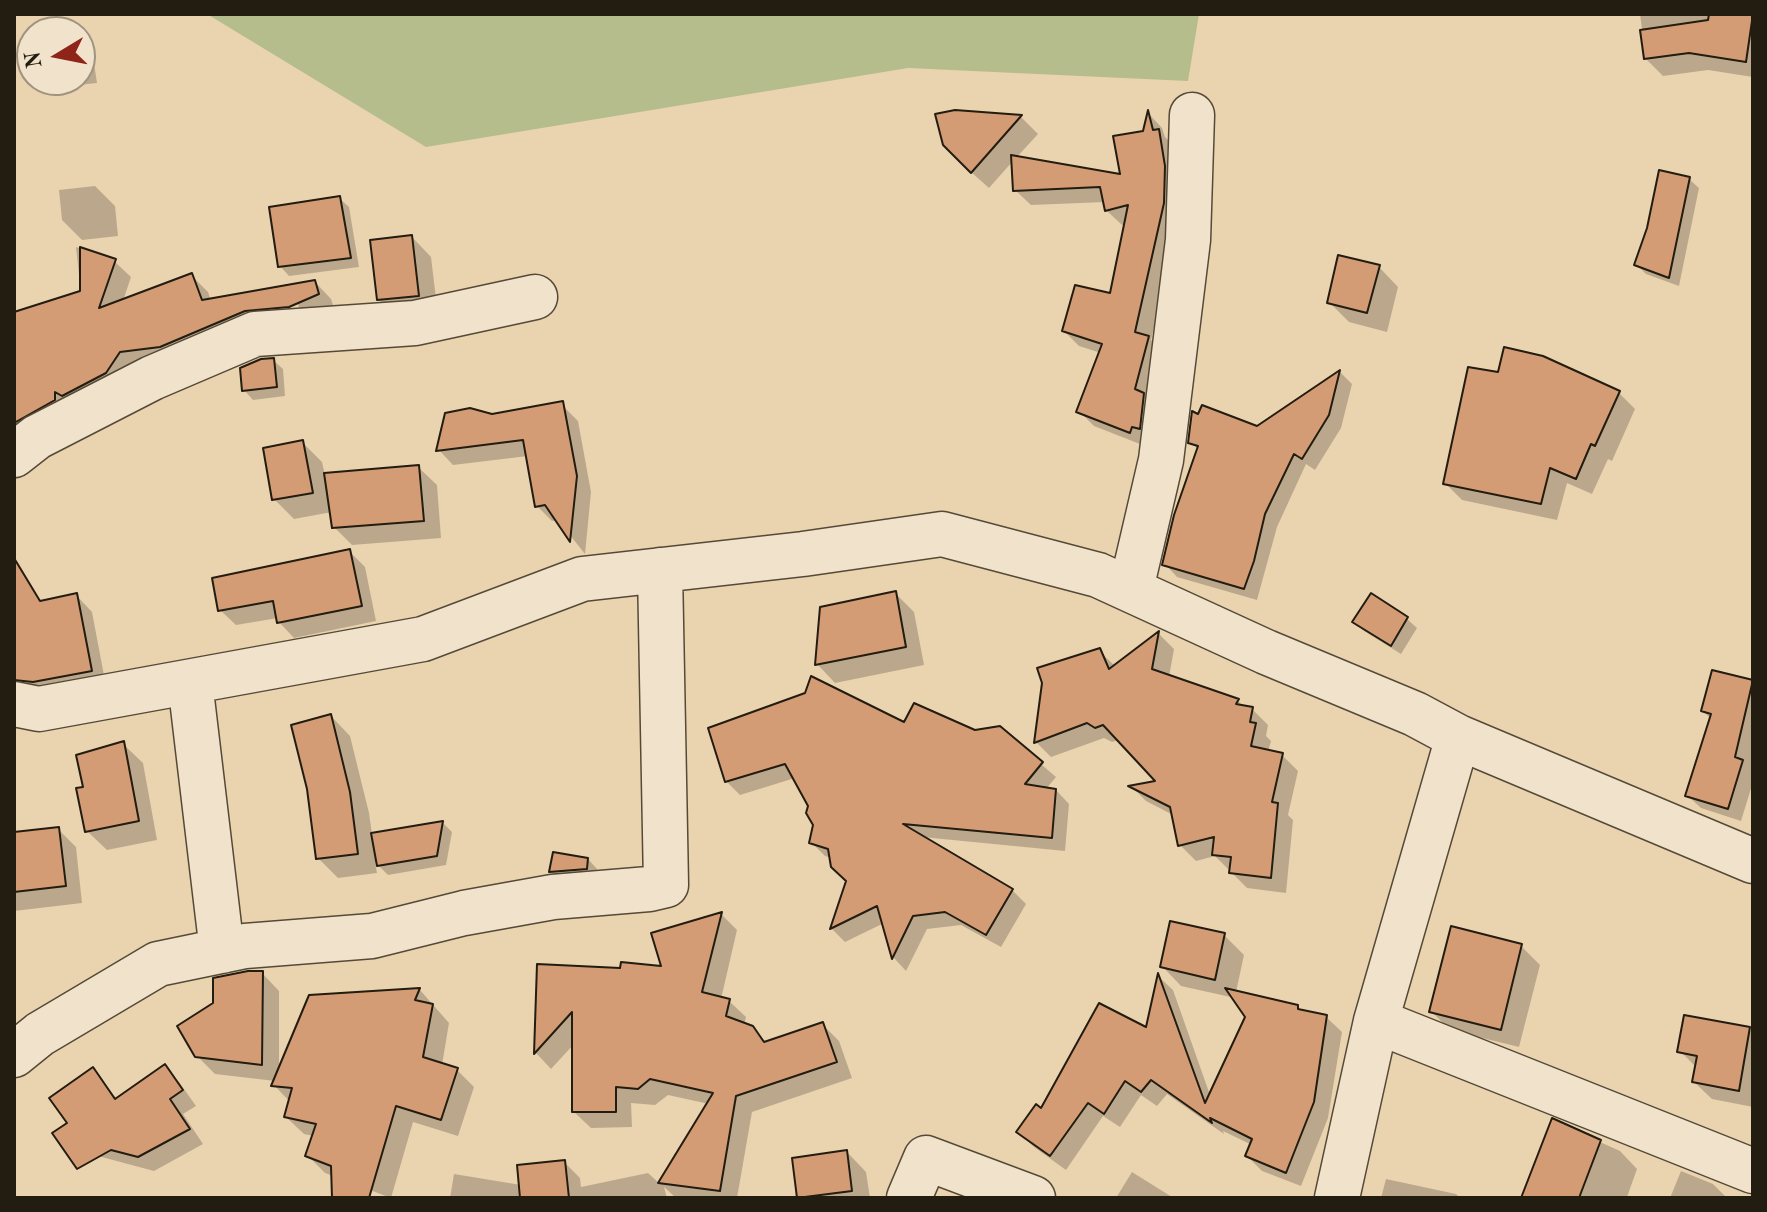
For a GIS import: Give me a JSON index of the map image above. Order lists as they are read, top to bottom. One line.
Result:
{"north":"left"}
